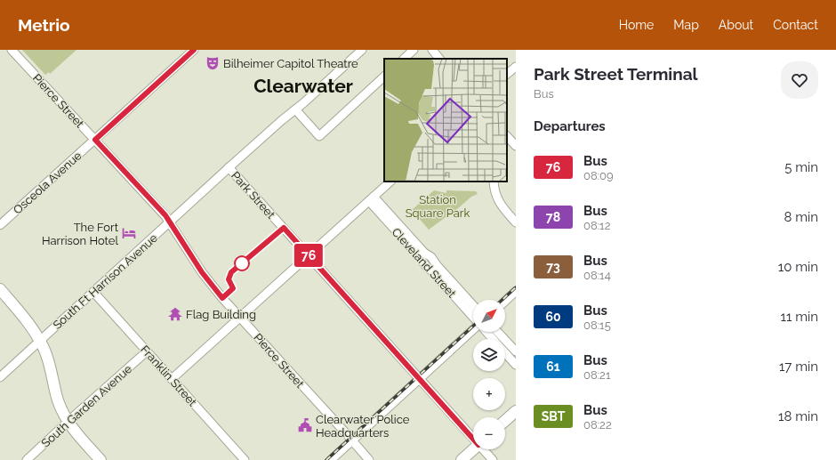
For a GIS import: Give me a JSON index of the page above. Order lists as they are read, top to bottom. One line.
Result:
{"streets":{"street":["Pierce Street","Osceola Avenue","Park Street","Cleveland Street","South Ft Harrison Avenue","Franklin Street","South Garden Avenue"]},"crossings":[["Pierce Street","Osceola Avenue"],["Pierce Street","South Ft Harrison Avenue"],["Park Street","South Ft Harrison Avenue"],["South Ft Harrison Avenue","Franklin Street"],["Franklin Street","South Garden Avenue"]],"districts":["Clearwater"],"parks":["Station Square Park"],"places":{"theatre":["Bilheimer Capitol Theatre"],"hotel":["The Fort Harrison Hotel"],"temple":["Flag Building"],"public building":["Clearwater Police Headquarters"]},"lines":["bus line 76"],"north":"top right","page":{"header":"Metrio","nav":["Home","Map","About","Contact"],"on_map":"76","heading":[["Park Street Terminal","Bus"],"Departures"],"list":[{"mark":"76","name":"Bus","note":"08:09","value":"5 min"},{"mark":"78","name":"Bus","note":"08:12","value":"8 min"},{"mark":"73","name":"Bus","note":"08:14","value":"10 min"},{"mark":"60","name":"Bus","note":"08:15","value":"11 min"},{"mark":"61","name":"Bus","note":"08:21","value":"17 min"},{"mark":"SBT","name":"Bus","note":"08:22","value":"18 min"}],"map_buttons":["+","−"]}}
